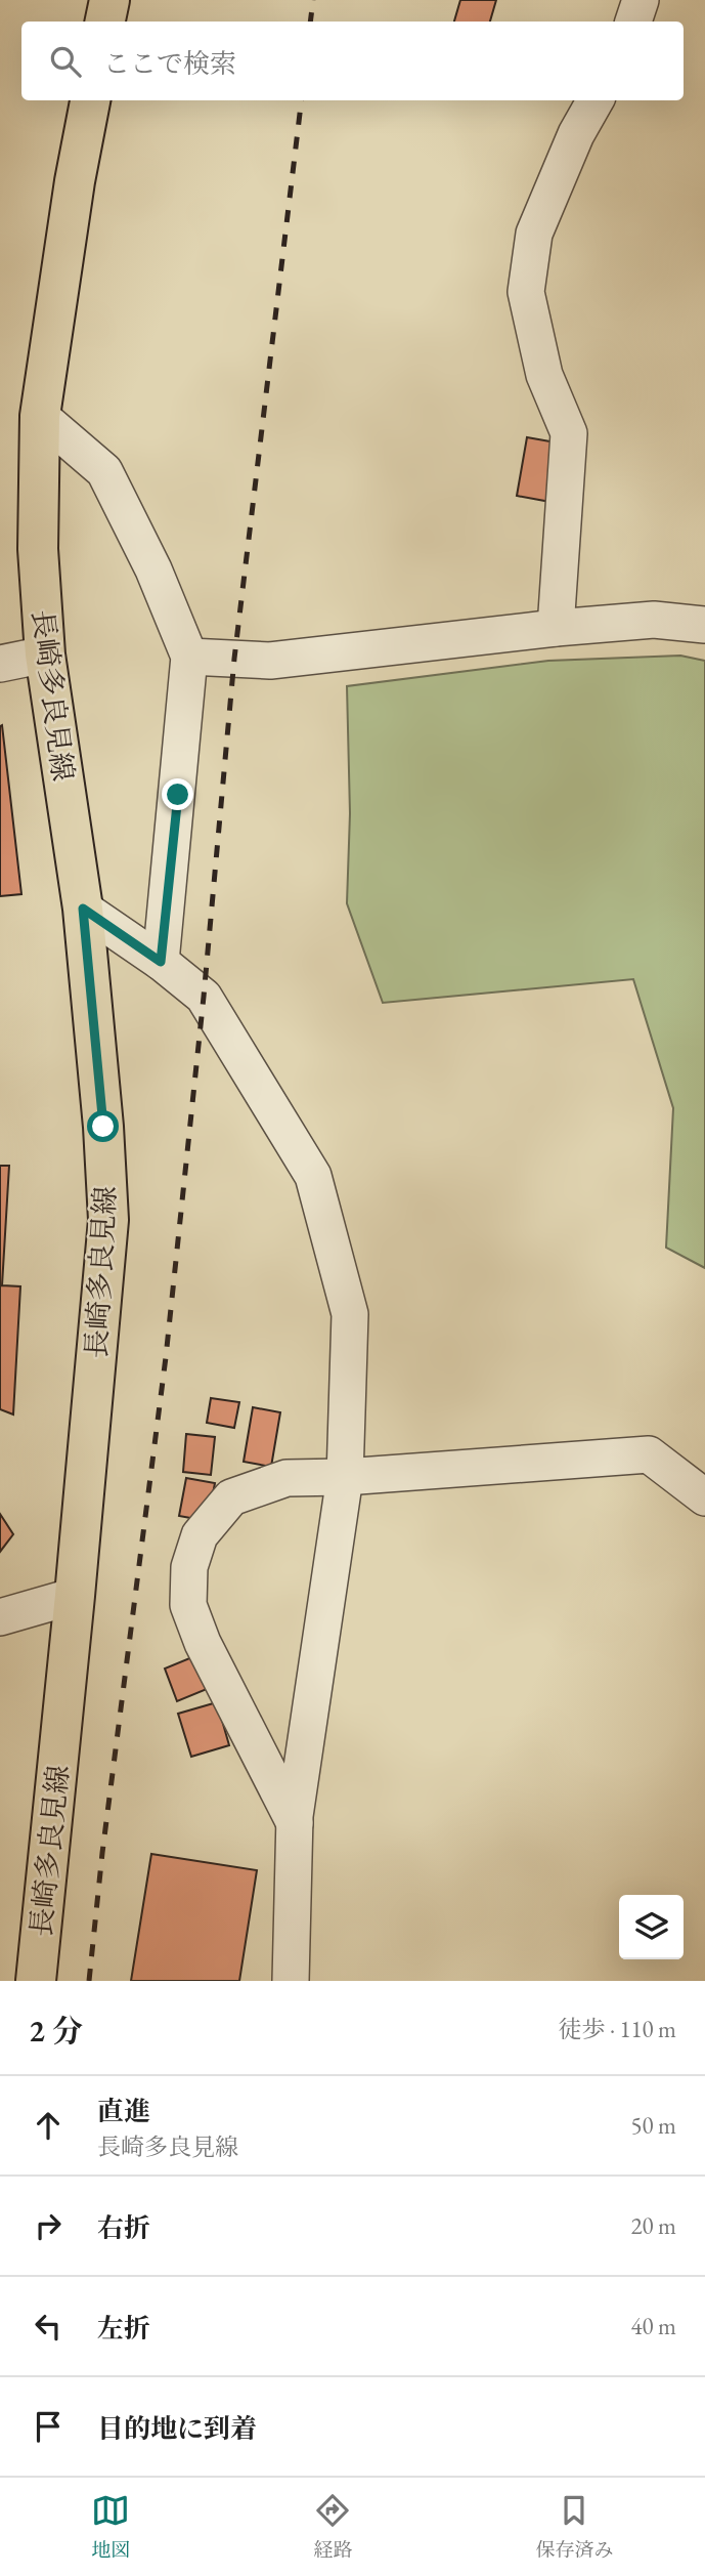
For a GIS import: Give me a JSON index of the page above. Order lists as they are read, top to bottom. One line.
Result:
{"streets":{"main road":["長崎多良見線"]},"page":{"search":"ここで検索","heading":["2 分","徒歩 · 110 m"],"list":[["直進","長崎多良見線","50 m"],["右折","20 m"],["左折","40 m"],"目的地に到着"],"nav":["地図","経路","保存済み"]}}
